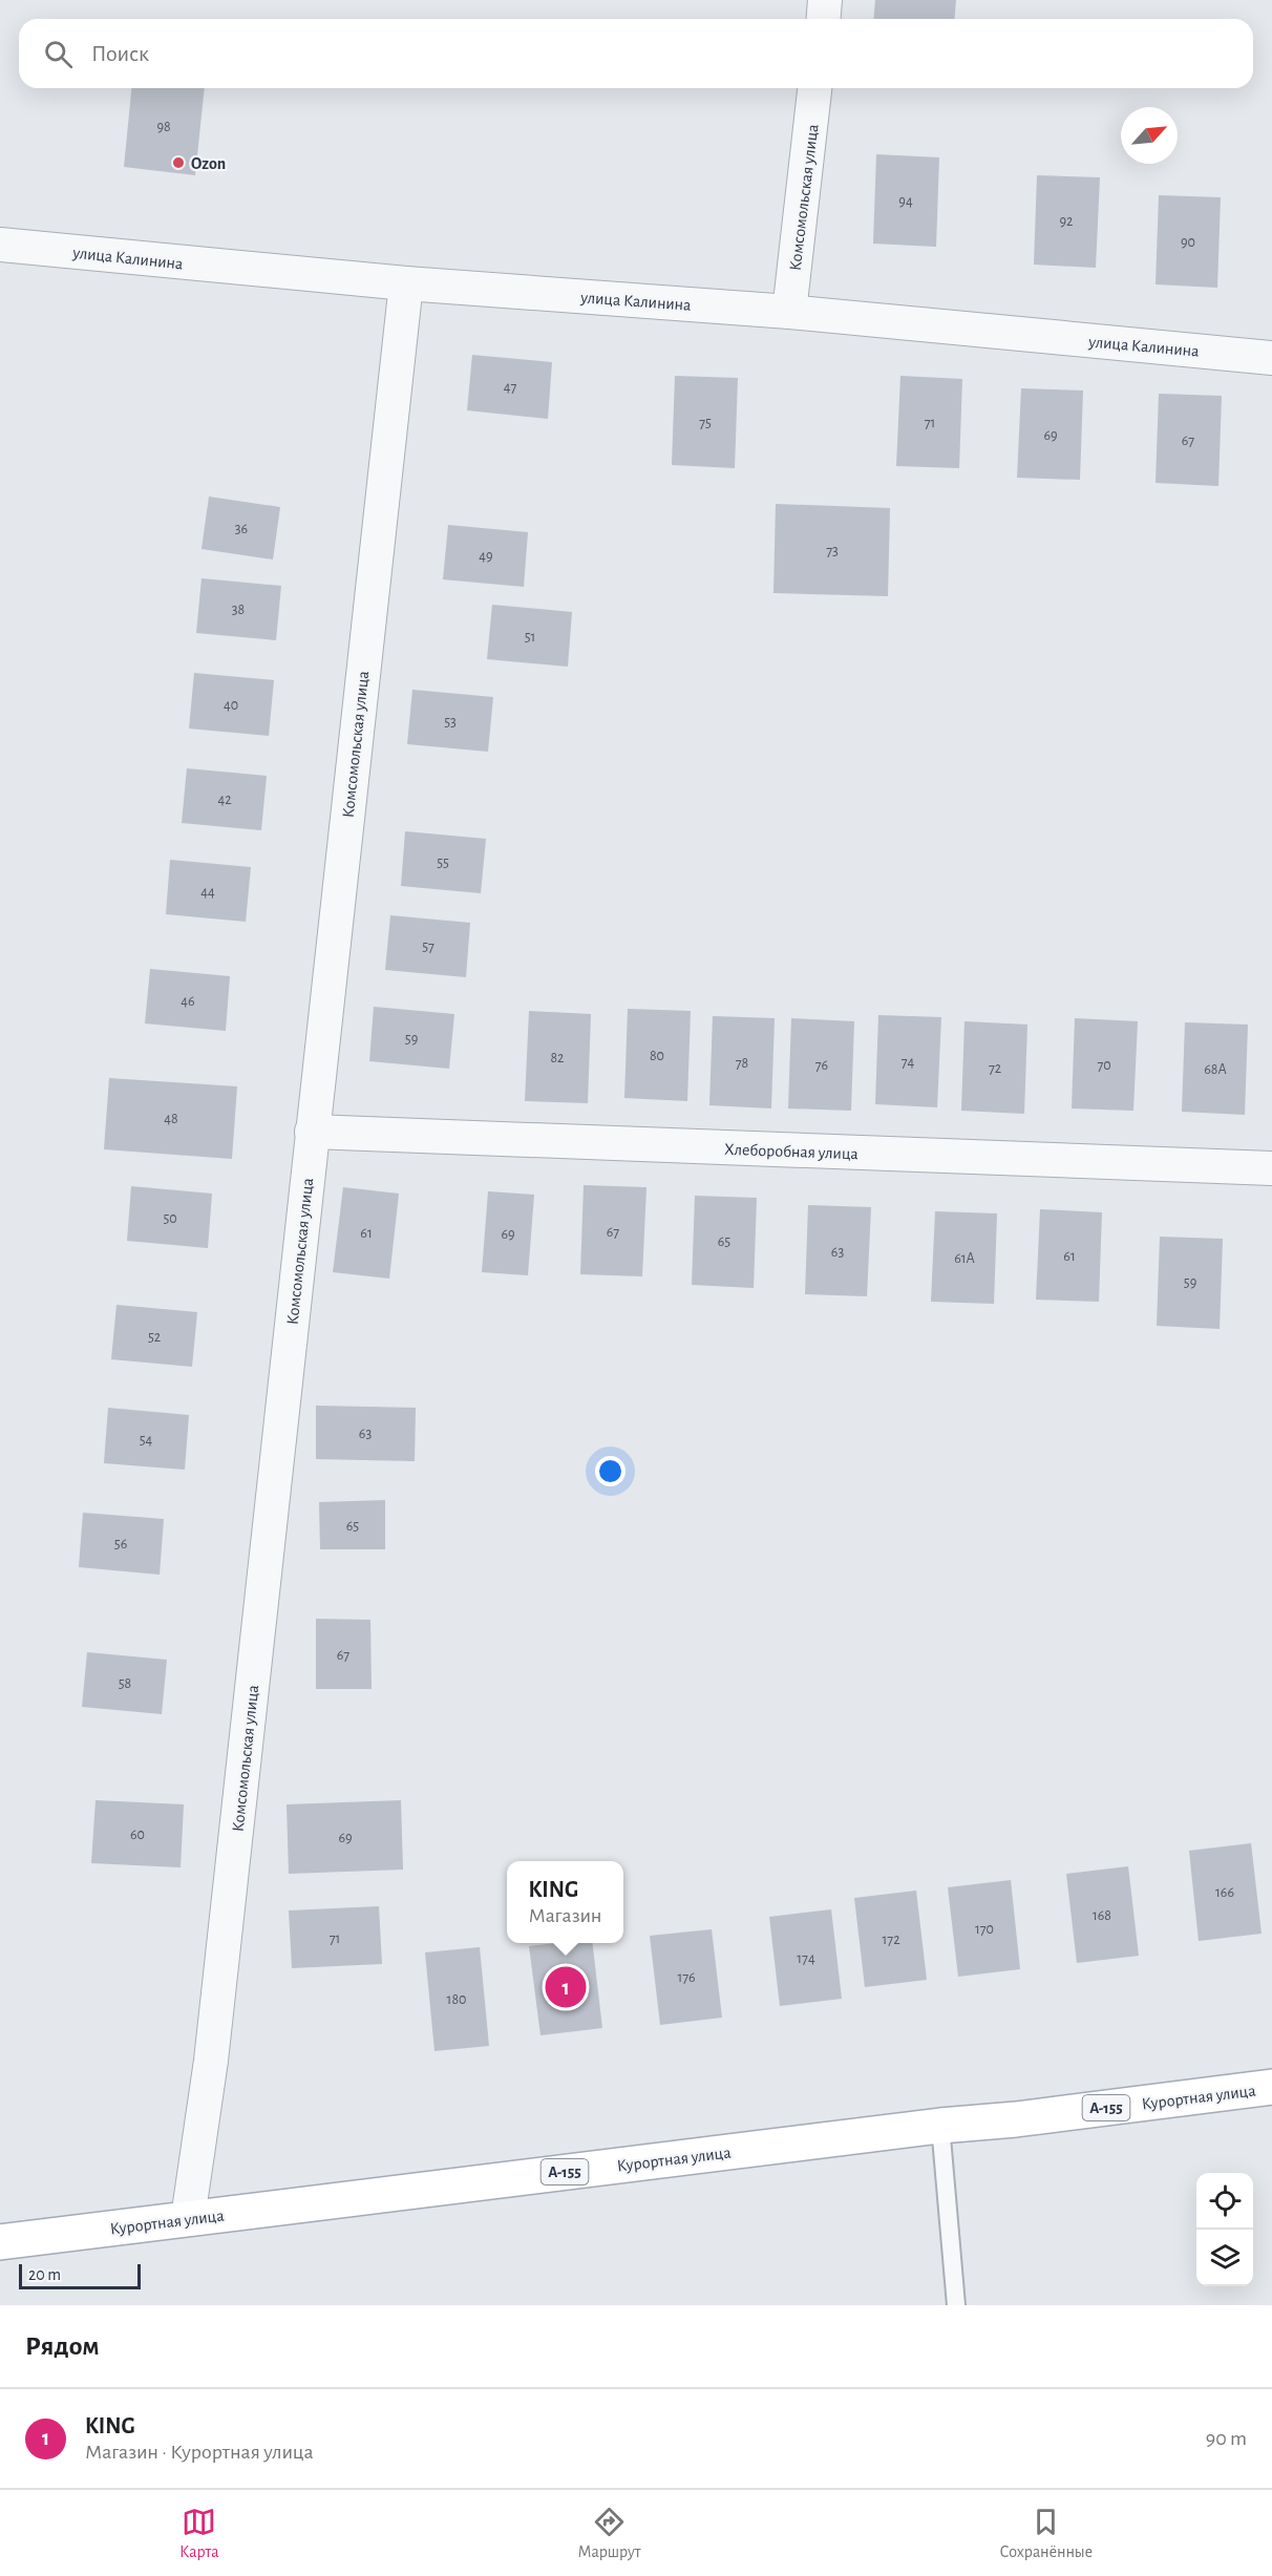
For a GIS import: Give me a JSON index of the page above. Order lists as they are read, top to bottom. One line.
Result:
{"streets":{"main road":["Курортная улица","А-155"],"street":["Комсомольская улица","улица Калинина","Хлеборобная улица"]},"crossings":[["Комсомольская улица","улица Калинина"],["Комсомольская улица","Хлеборобная улица"],["Комсомольская улица","Курортная улица"]],"places":["Ozon"],"house_numbers":["98","94","92","90","47","75","71","69","67","36","73","49","38","51","40","53","42","55","44","57","46","59","80","82","74","78","76","70","72","68А","48","50","67","61","69","65","63","61","61А","59","52","63","54","65","56","67","58","60","69","166","168","170","71","172","174","176","180"],"scale_bar":"20 m","north":"top right","page":{"search":"Поиск","popup":["KING","Магазин"],"pins":"1","scale":"20 m","heading":"Рядом","list":[{"mark":"1","name":"KING","note":"Магазин · Курортная улица","value":"90 m"}],"nav":["Карта","Маршрут","Сохранённые"]}}
